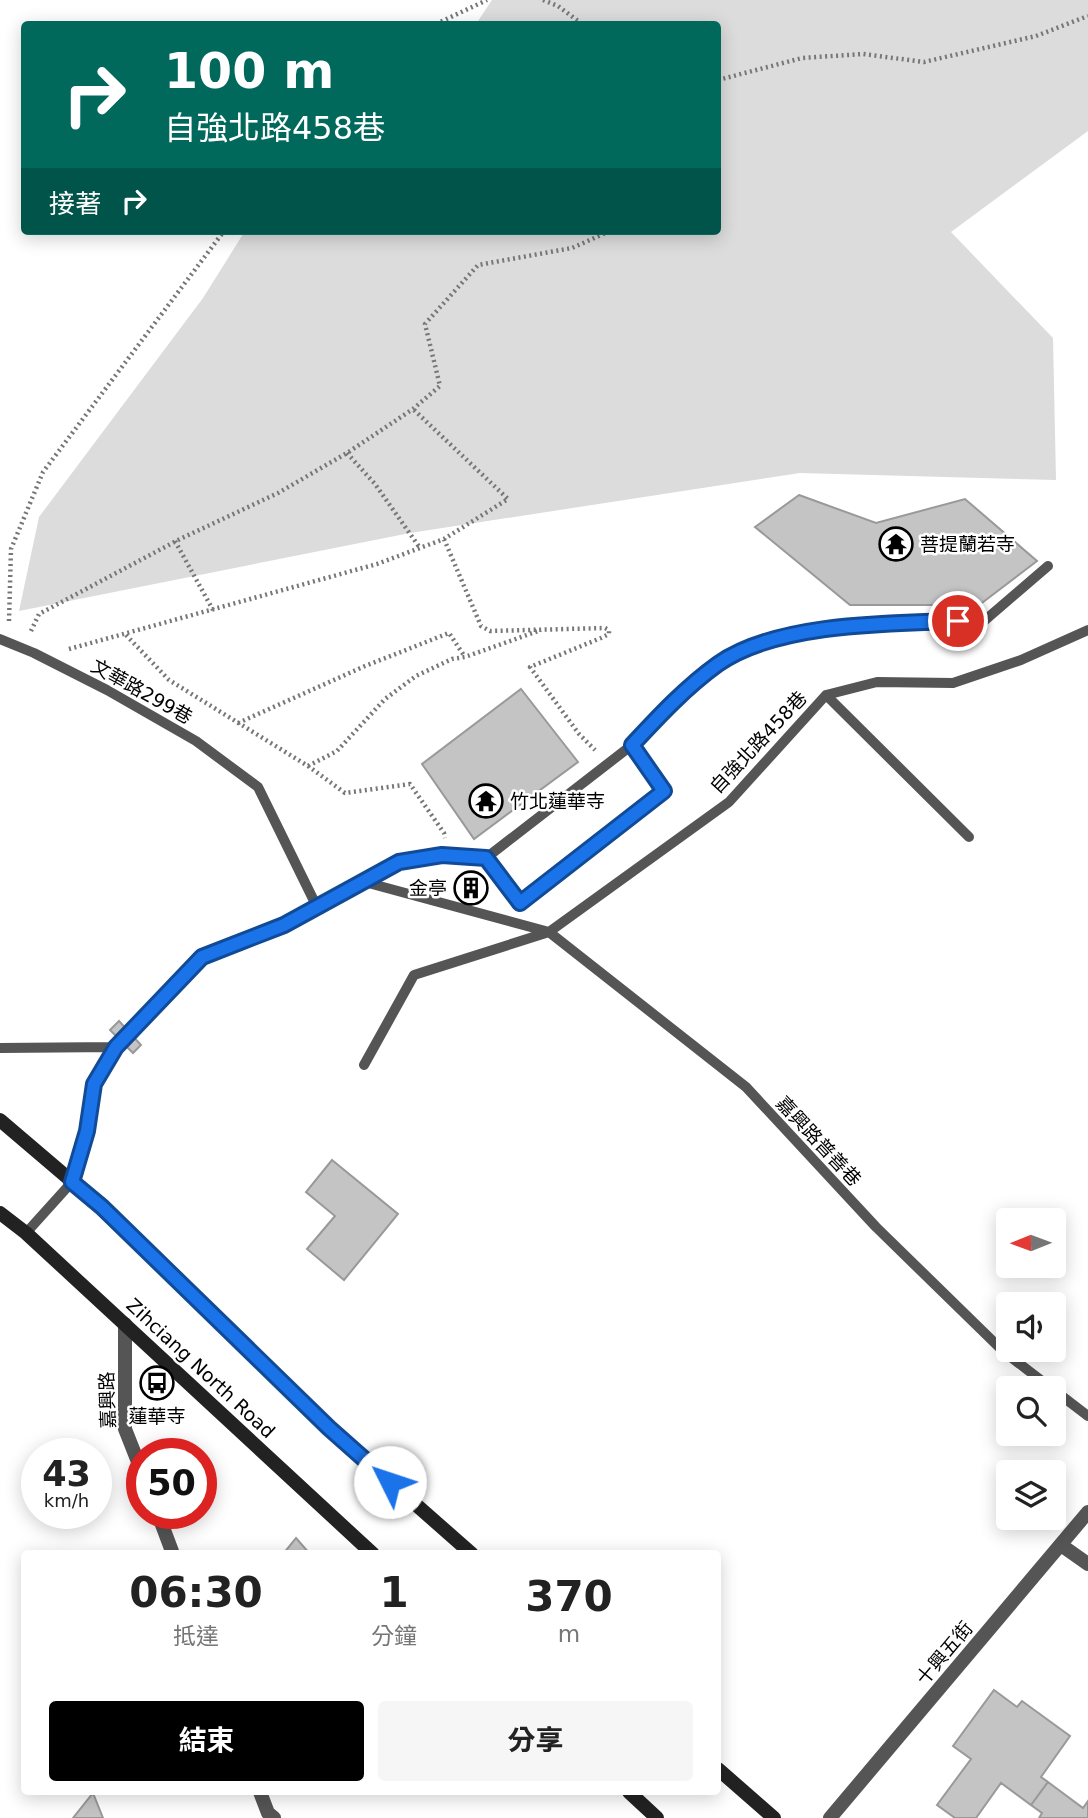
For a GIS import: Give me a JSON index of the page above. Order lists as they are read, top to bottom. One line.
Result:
{"streets":{"main road":["Zihciang North Road"],"street":["嘉興路","十興五街"],"lane":["文華路299巷","自強北路458巷","嘉興路普善巷"]},"crossings":[["自強北路458巷","嘉興路普善巷"],["Zihciang North Road","嘉興路"]],"places":{"temple":["菩提蘭若寺","竹北蓮華寺"],"building":["金亭"],"bus stop":["蓮華寺"]},"north":"left","page":{"turn":["100 m","自強北路458巷"],"then":"接著","speed":"43 km/h","limit":"50","eta":["06:30","抵達","1","分鐘","370","m"],"buttons":["結束","分享"]}}
